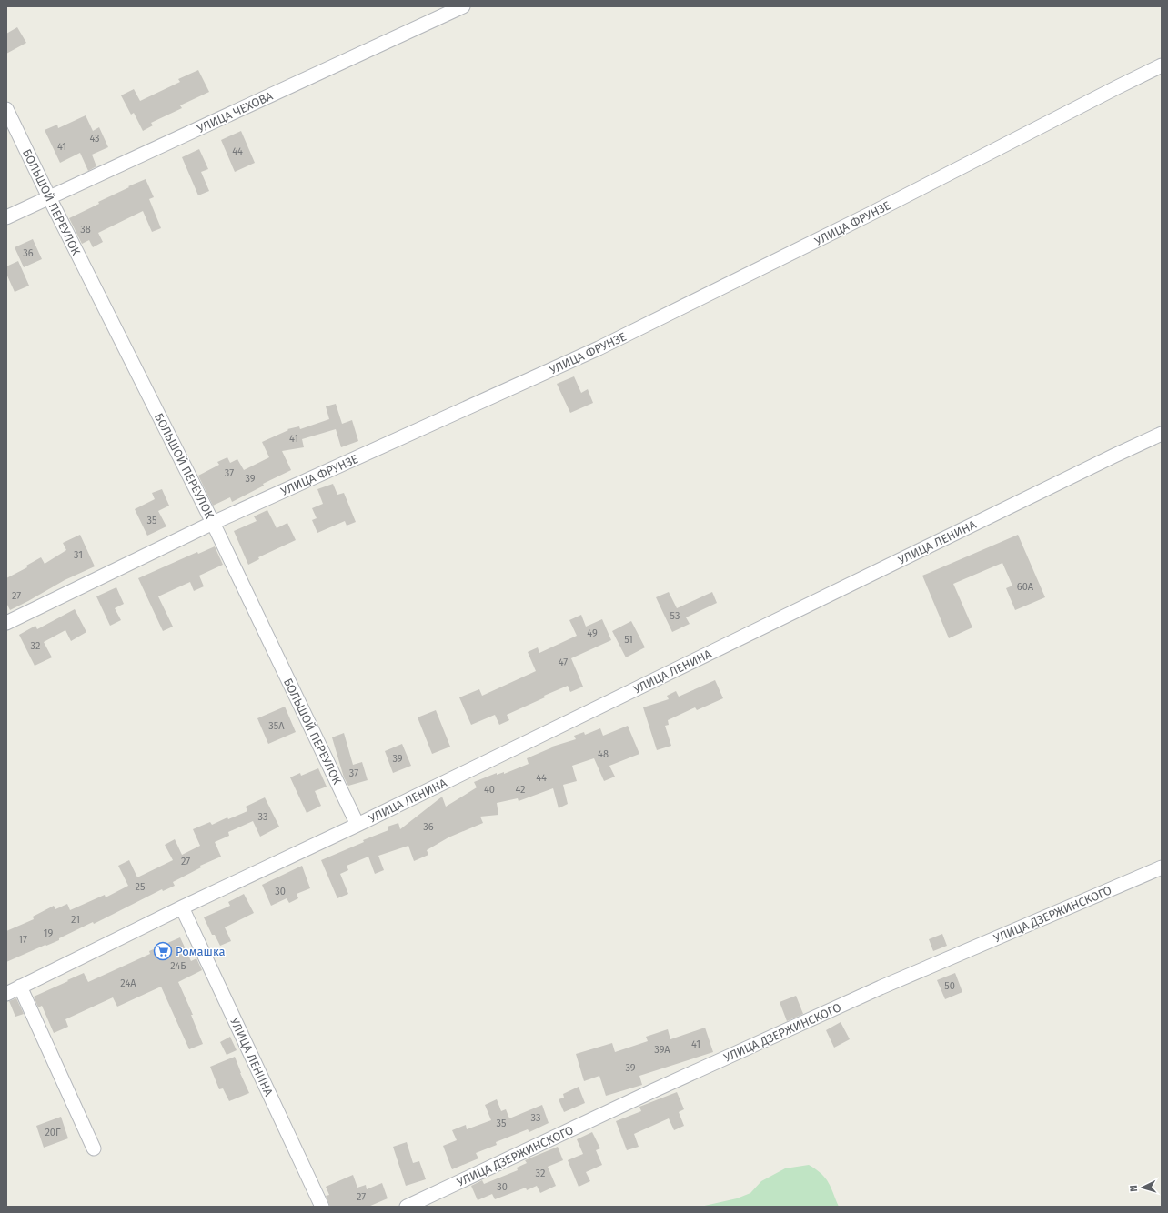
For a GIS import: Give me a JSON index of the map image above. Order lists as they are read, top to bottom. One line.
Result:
{"streets":{"street":["УЛИЦА ЧЕХОВА","БОЛЬШОЙ ПЕРЕУЛОК","УЛИЦА ФРУНЗЕ","УЛИЦА ЛЕНИНА","УЛИЦА ДЗЕРЖИНСКОГО"]},"crossings":[["УЛИЦА ЧЕХОВА","БОЛЬШОЙ ПЕРЕУЛОК"],["БОЛЬШОЙ ПЕРЕУЛОК","УЛИЦА ФРУНЗЕ"],["БОЛЬШОЙ ПЕРЕУЛОК","УЛИЦА ЛЕНИНА"]],"places":{"supermarket":["Ромашка"]},"house_numbers":["43","41","44","38","36","41","37","39","35","31","60А","27","53","49","51","32","47","35А","48","39","37","44","40","42","33","36","27","25","30","21","19","17","24Б","24А","50","41","39А","39","33","35","20Г","32","30","27"],"north":"left"}
